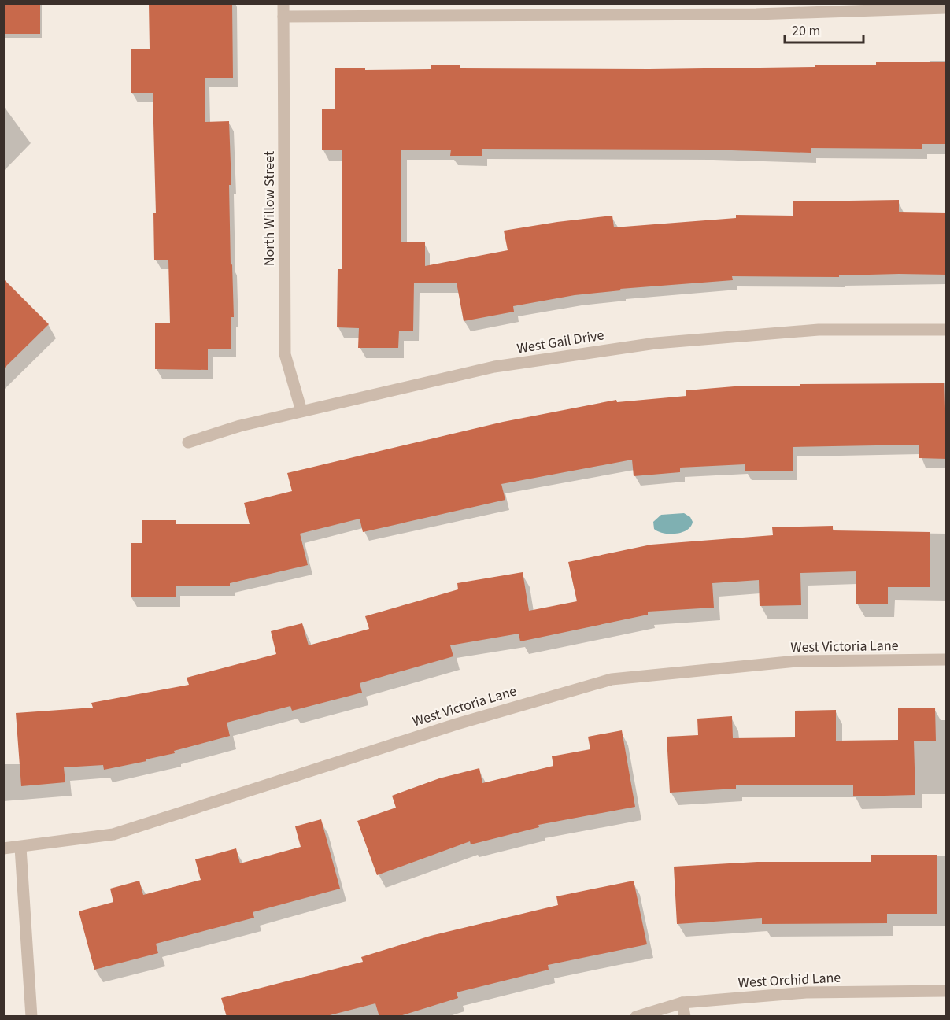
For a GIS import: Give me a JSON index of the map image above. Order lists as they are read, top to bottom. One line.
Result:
{"streets":{"street":["North Willow Street","West Gail Drive","West Victoria Lane","West Orchid Lane"]},"crossings":[["North Willow Street","West Gail Drive"]],"scale_bar":"20 m"}
